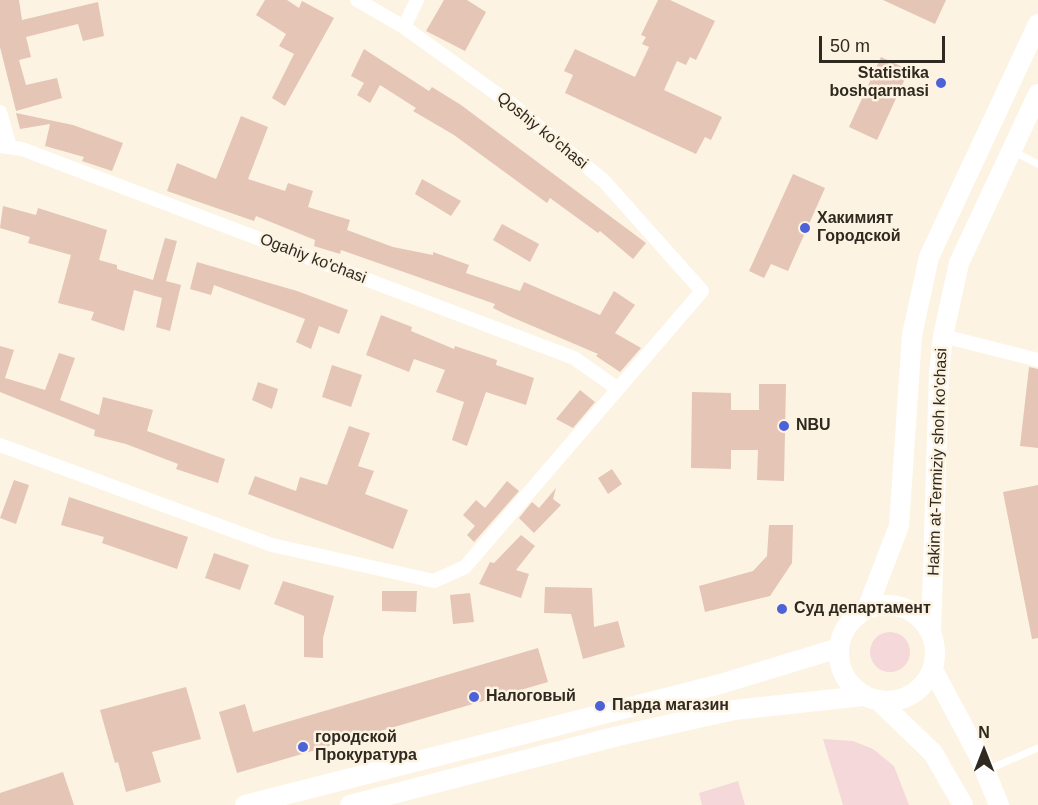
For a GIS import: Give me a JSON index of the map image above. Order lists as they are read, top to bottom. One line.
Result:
{"streets":{"main road":["Hakim at-Termiziy shoh ko'chasi"],"street":["Qoshiy ko'chasi","Ogahiy ko'chasi"]},"crossings":[["Qoshiy ko'chasi","Ogahiy ko'chasi"]],"places":["Statistika boshqarmasi","Хакимият Городской","NBU","Суд департамент","Налоговый","Парда магазин","городской Прокуратура"],"scale_bar":"50 m","north":"top"}
